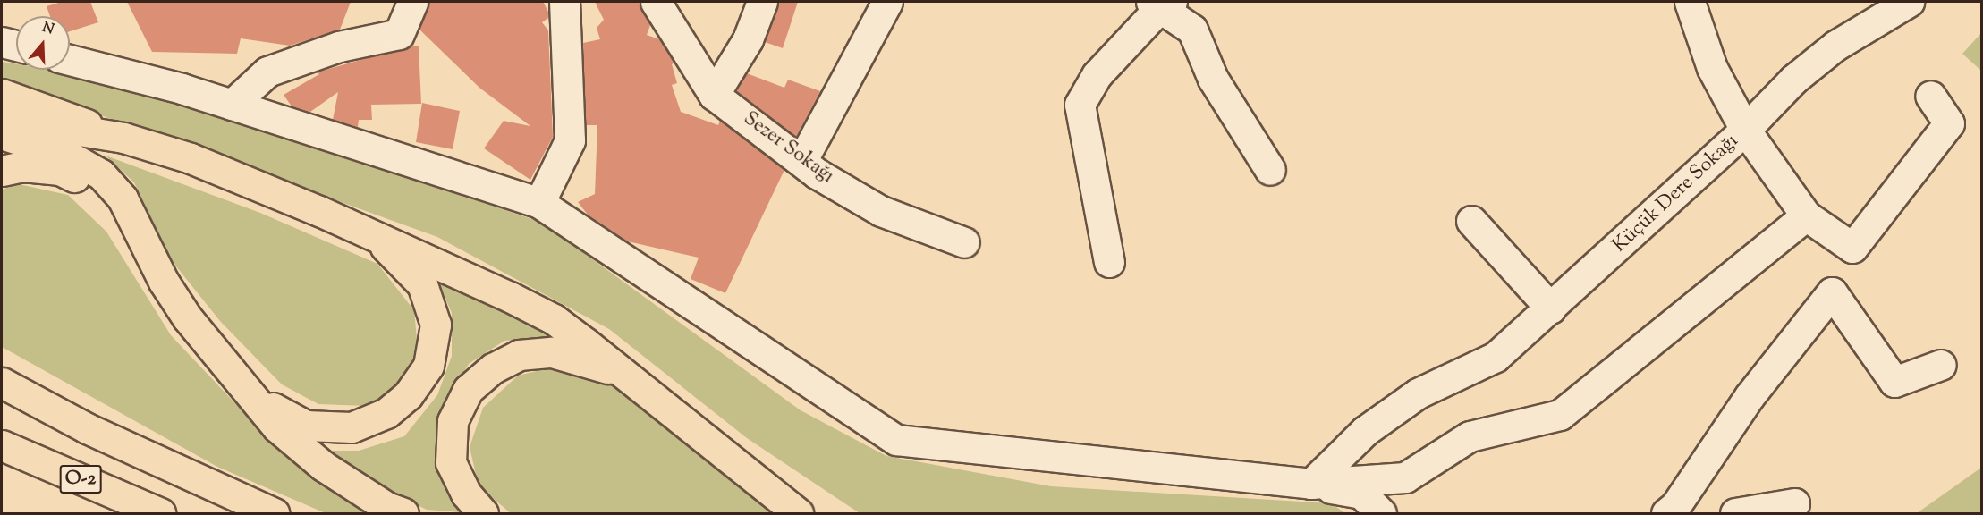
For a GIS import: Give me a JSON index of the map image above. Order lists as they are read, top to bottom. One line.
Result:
{"streets":{"main road":["O-2"],"street":["Sezer Sokağı","Küçük Dere Sokağı"]},"north":"top"}
